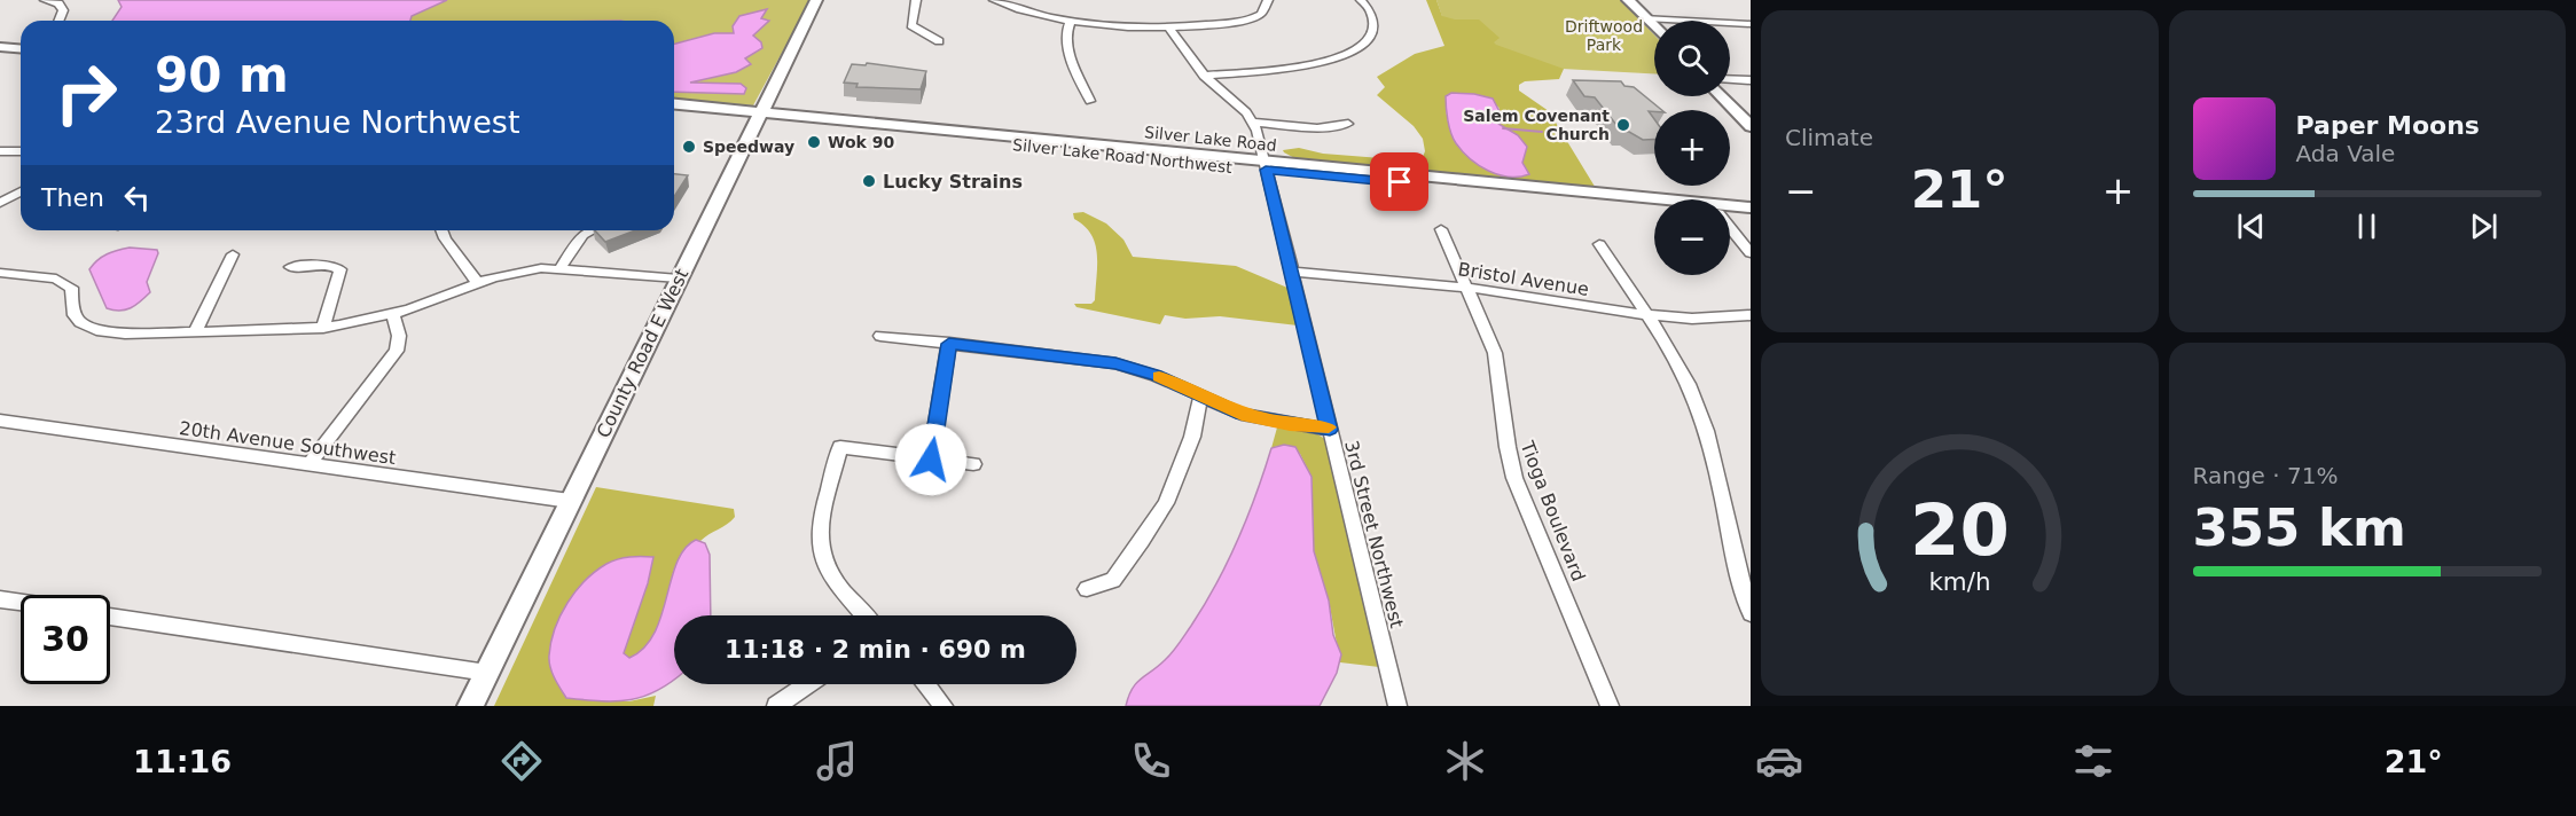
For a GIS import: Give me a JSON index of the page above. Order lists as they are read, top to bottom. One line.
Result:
{"streets":{"main road":["Silver Lake Road","Silver Lake Road Northwest","County Road E West"],"street":["Bristol Avenue","20th Avenue Southwest","Tioga Boulevard","3rd Street Northwest"]},"crossings":[["Silver Lake Road","Silver Lake Road Northwest"],["Silver Lake Road","3rd Street Northwest"],["Silver Lake Road Northwest","County Road E West"],["Silver Lake Road Northwest","3rd Street Northwest"],["Bristol Avenue","Tioga Boulevard"],["Bristol Avenue","3rd Street Northwest"],["County Road E West","20th Avenue Southwest"]],"parks":["Driftwood Park"],"places":["Salem Covenant Church","Wok 90","Speedway","Lucky Strains"],"page":{"tile":["Climate",["Range · 71%","355 km"]],"map_buttons":["+","−"],"turn":["90 m","23rd Avenue Northwest"],"song":["Paper Moons","Ada Vale"],"heat":["−","21°","+"],"then":"Then","limit":"30","trip":"11:18 · 2 min · 690 m","tabs":["11:16","21°"],"gauge":["20","km/h"]}}
